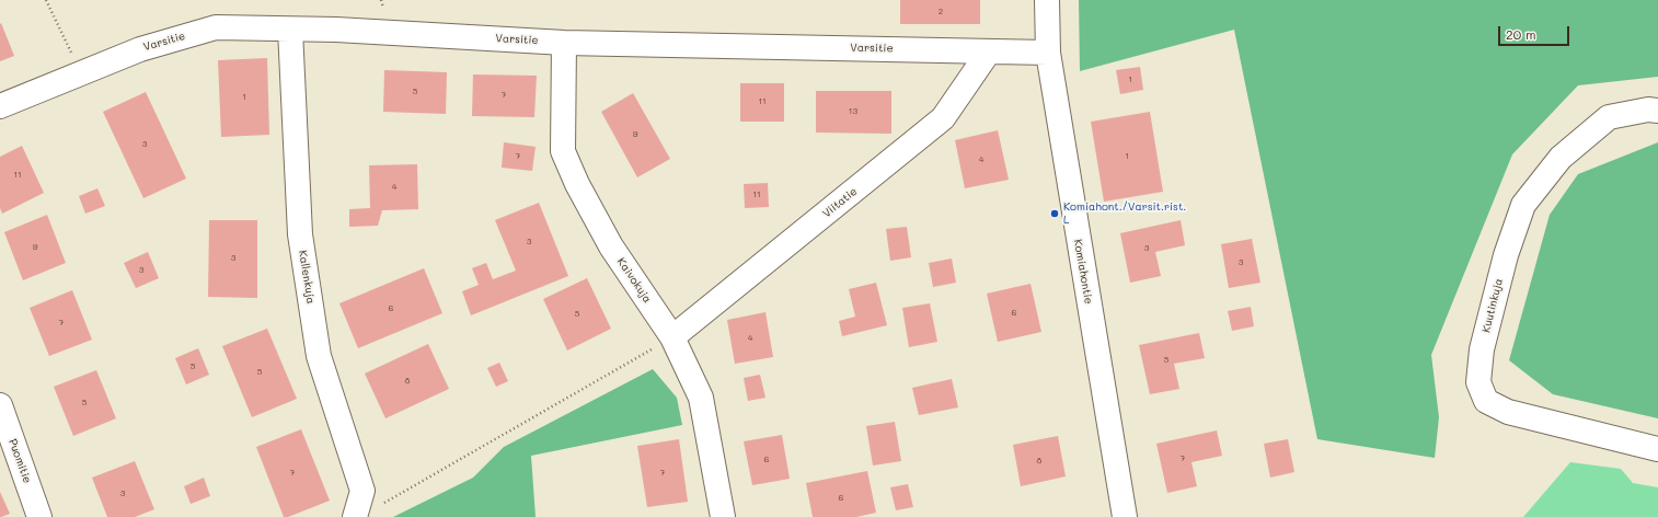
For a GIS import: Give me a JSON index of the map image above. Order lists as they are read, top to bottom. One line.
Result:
{"streets":{"street":["Varsitie","Viitatie","Komiahontie","Kallenkuja","Kaivokuja","Kuutinkuja","Puomitie"]},"crossings":[["Varsitie","Viitatie"],["Varsitie","Komiahontie"],["Varsitie","Kallenkuja"],["Varsitie","Kaivokuja"],["Viitatie","Kaivokuja"]],"places":["Komiahont./Varsit.rist. L"],"house_numbers":["2","1","5","7","1","11","13","9","3","7","1","4","11","4","11","3","9","3","3","3","3","6","6","5","7","4","5","5","5","8","5","7","6","8","7","7","3","6"],"scale_bar":"20 m"}
